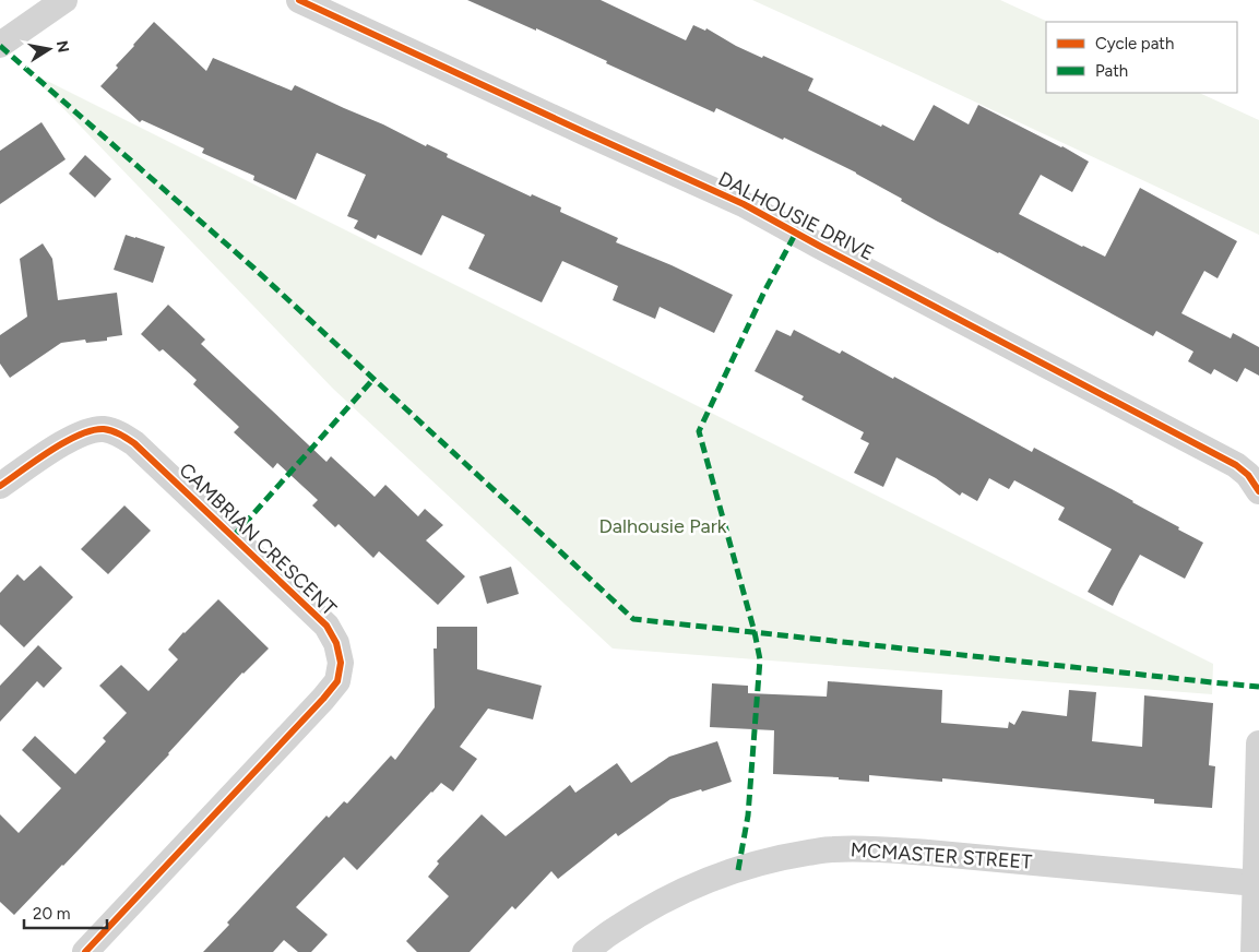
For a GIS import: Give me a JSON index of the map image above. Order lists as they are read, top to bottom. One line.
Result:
{"streets":{"street":["DALHOUSIE DRIVE","CAMBRIAN CRESCENT","MCMASTER STREET"]},"parks":["Dalhousie Park"],"legend":["Cycle path","Path"],"scale_bar":"20 m","north":"right"}
